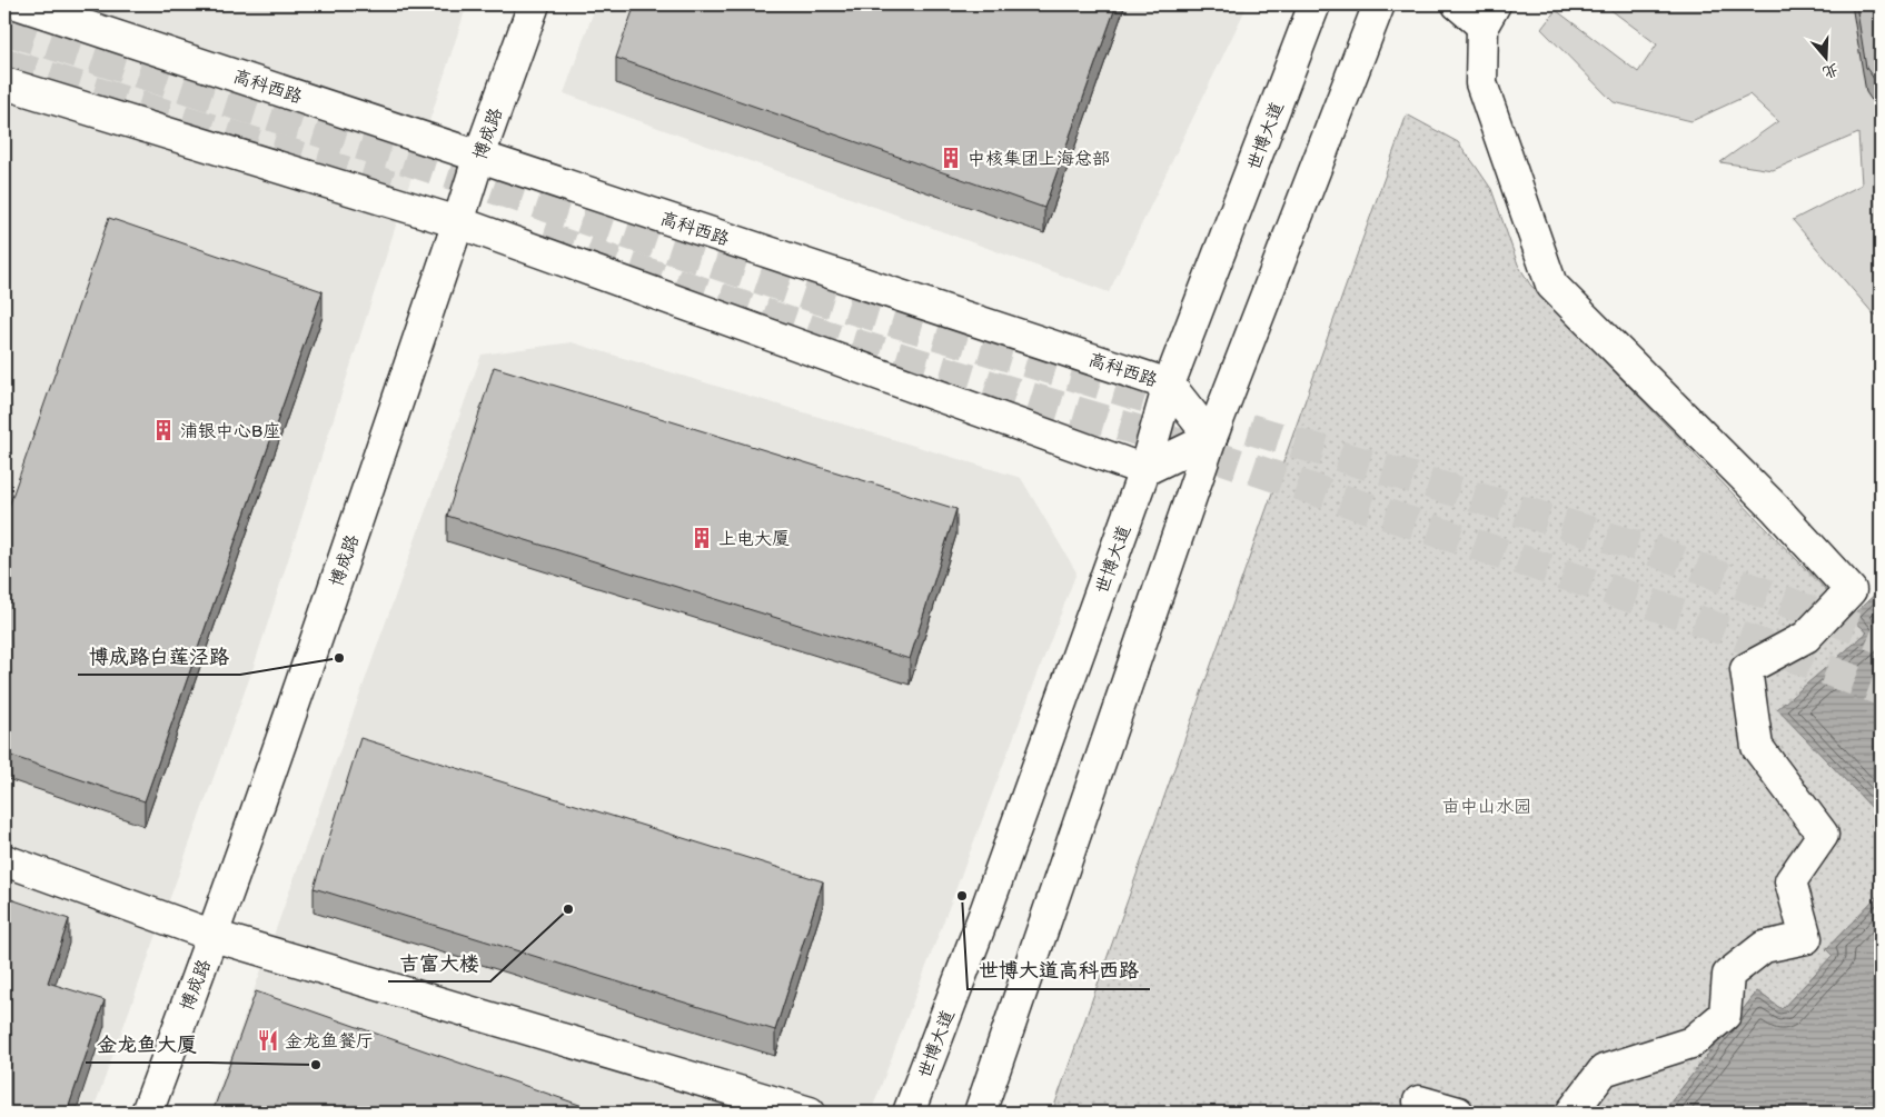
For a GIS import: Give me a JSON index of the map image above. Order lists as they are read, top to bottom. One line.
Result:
{"streets":{"main road":["高科西路","博成路","世博大道"]},"crossings":[["高科西路","博成路"],["高科西路","世博大道"]],"parks":["亩中山水园"],"places":{"building":["中核集团上海总部","浦银中心B座","上电大厦"],"other":["博成路白莲泾路","世博大道高科西路","吉富大楼","金龙鱼大厦"],"restaurant":["金龙鱼餐厅"]},"north":"bottom"}
